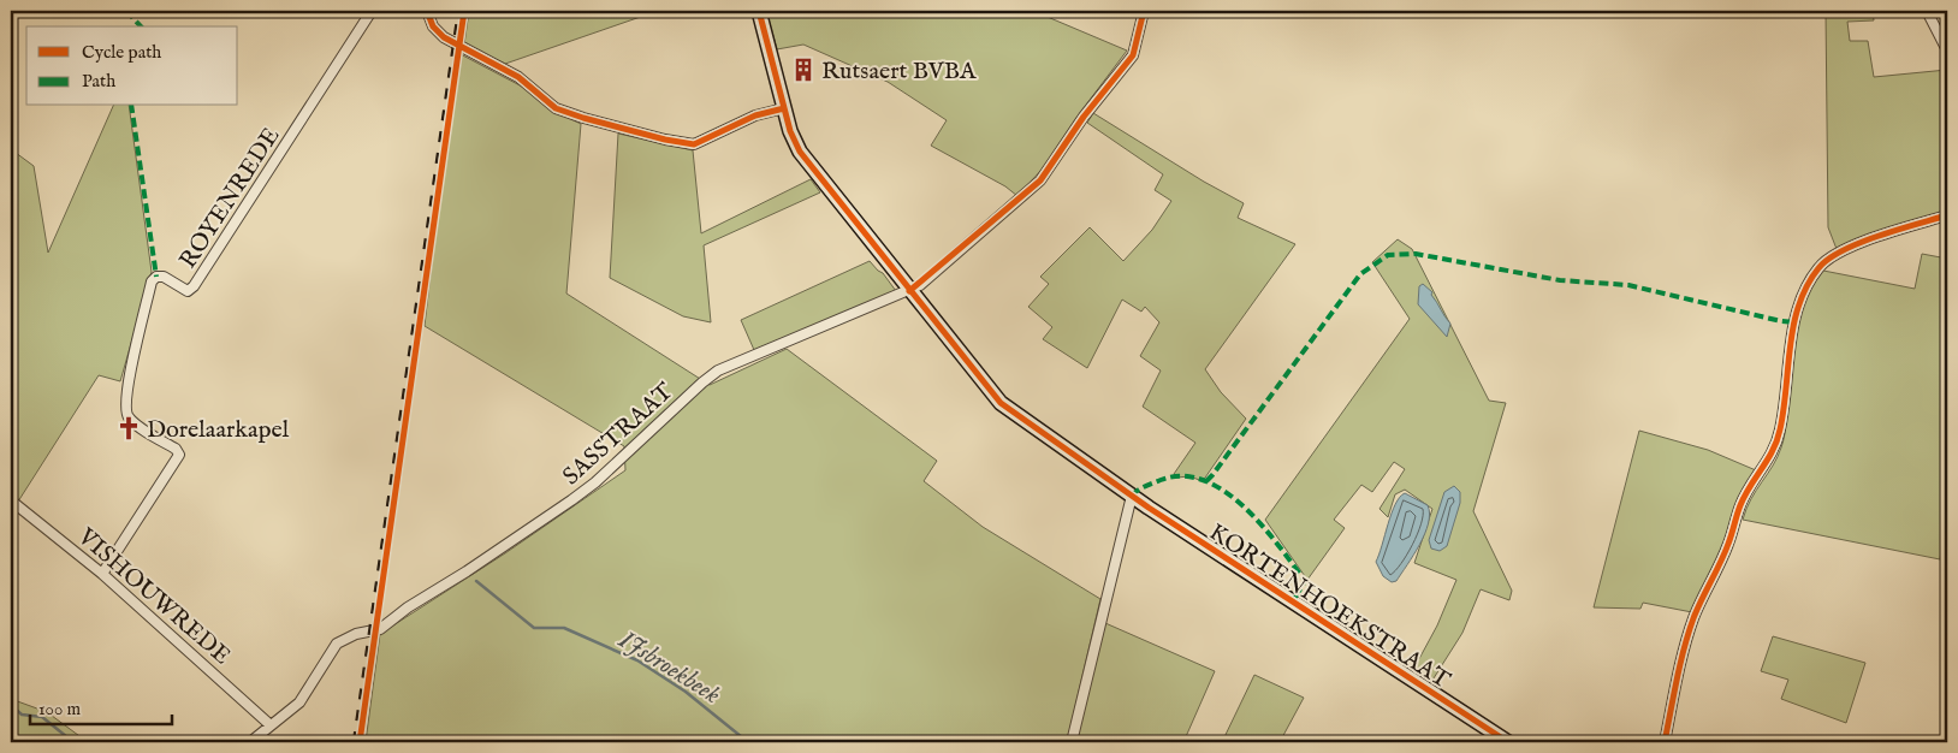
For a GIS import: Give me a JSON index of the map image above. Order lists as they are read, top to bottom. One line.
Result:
{"streets":{"street":["ROYENREDE","SASSTRAAT","VISHOUWREDE","KORTENHOEKSTRAAT"]},"crossings":[["ROYENREDE","VISHOUWREDE"],["SASSTRAAT","VISHOUWREDE"],["SASSTRAAT","KORTENHOEKSTRAAT"]],"water":["IJsbroekbeek"],"places":{"building":["Rutsaert BVBA"],"church":["Dorelaarkapel"]},"legend":["Cycle path","Path"],"scale_bar":"100 m"}
